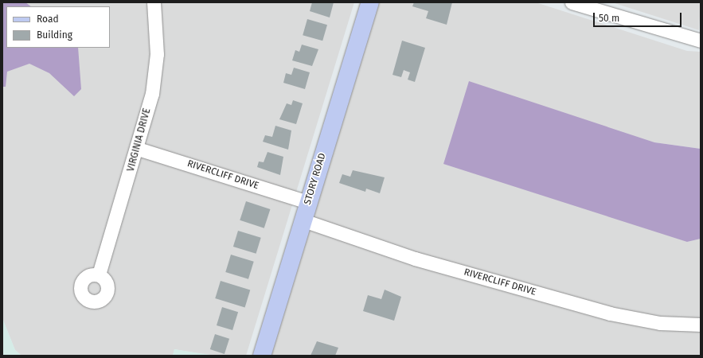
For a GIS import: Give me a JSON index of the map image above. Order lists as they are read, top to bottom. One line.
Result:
{"streets":{"street":["VIRGINIA DRIVE","RIVERCLIFF DRIVE","STORY ROAD"]},"crossings":[["VIRGINIA DRIVE","RIVERCLIFF DRIVE"],["RIVERCLIFF DRIVE","STORY ROAD"]],"legend":["Road","Building"],"scale_bar":"50 m"}
